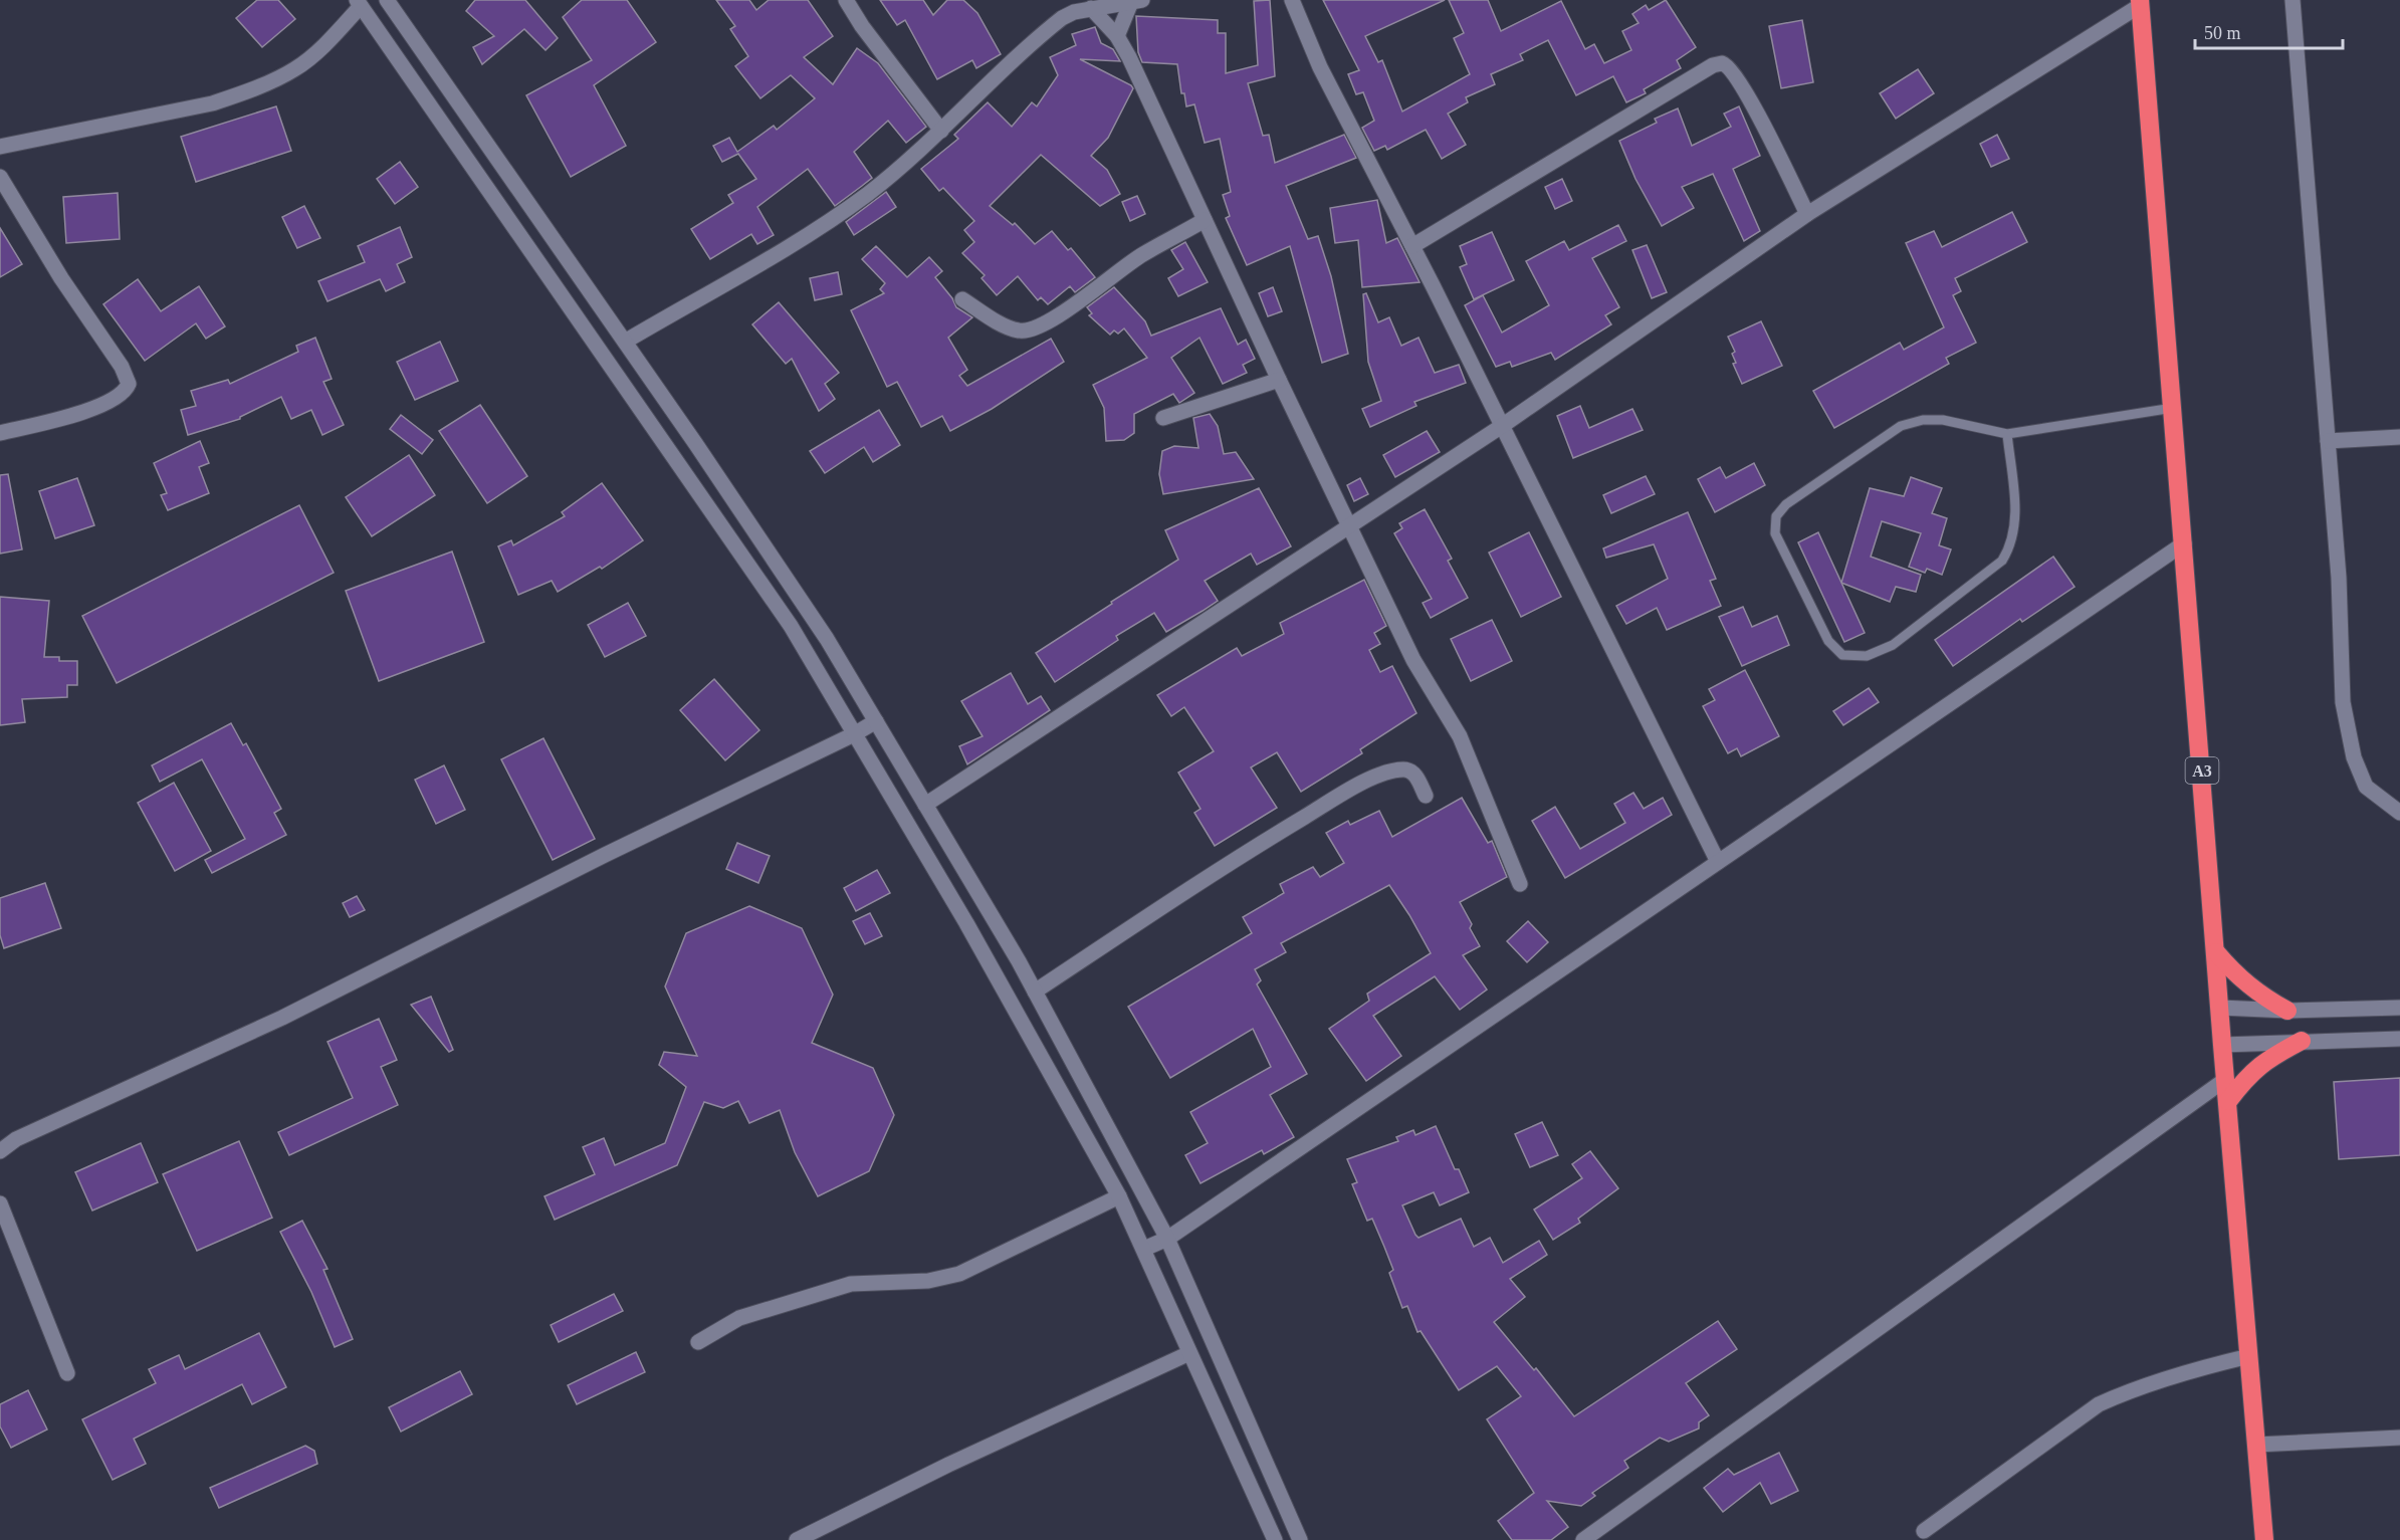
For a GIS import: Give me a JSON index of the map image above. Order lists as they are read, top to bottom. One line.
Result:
{"streets":{"highway":["A3"]},"scale_bar":"50 m"}
